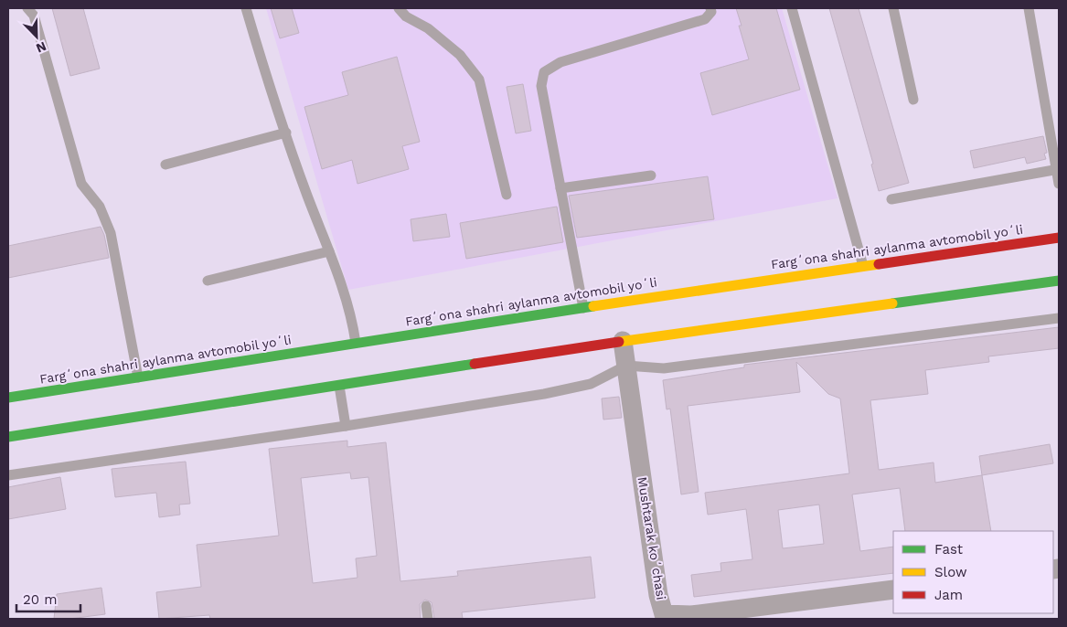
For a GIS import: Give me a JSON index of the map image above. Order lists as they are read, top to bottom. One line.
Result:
{"streets":{"highway":["Fargʻona shahri aylanma avtomobil yoʻli"],"street":["Mushtarak koʻchasi"]},"legend":["Fast","Slow","Jam"],"scale_bar":"20 m","north":"bottom right"}
